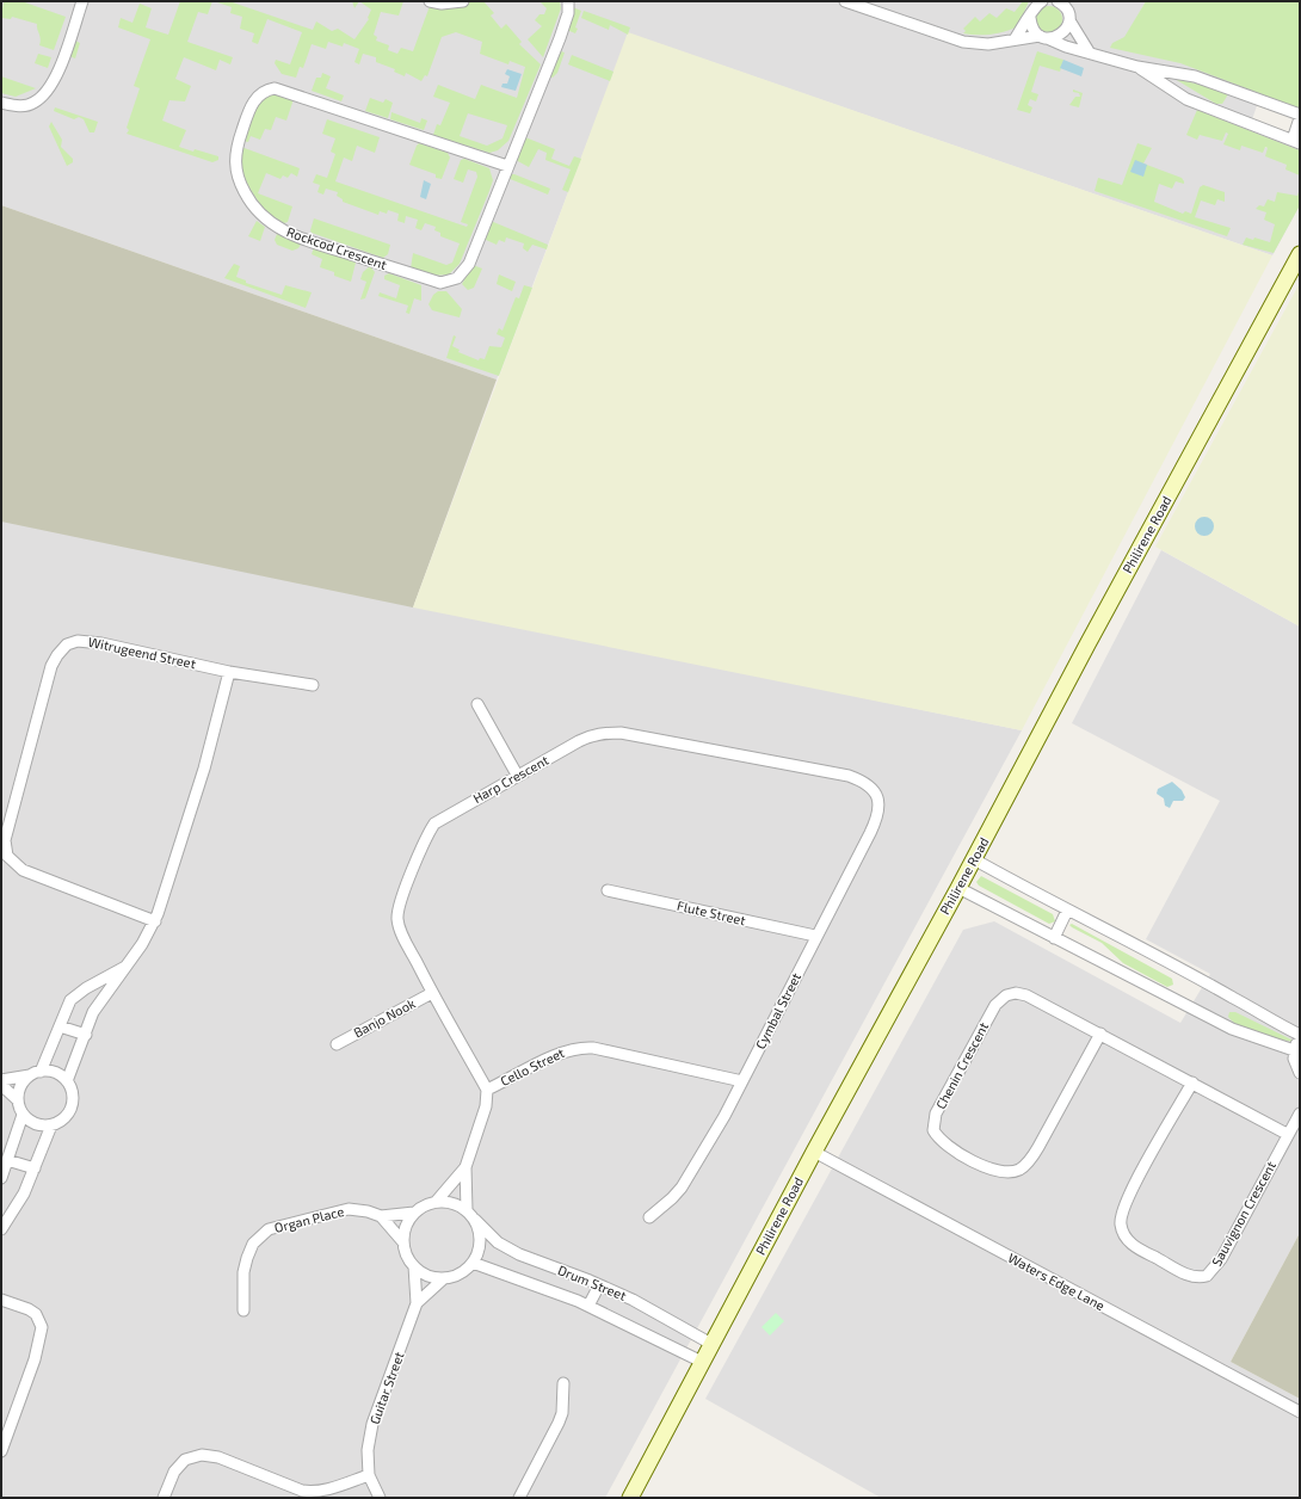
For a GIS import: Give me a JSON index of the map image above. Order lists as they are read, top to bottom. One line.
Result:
{"streets":{"street":["Rockcod Crescent","Philirene Road","Witrugeend Street","Harp Crescent","Flute Street","Cymbal Street","Banjo Nook","Chenin Crescent","Cello Street","Sauvignon Crescent","Organ Place","Waters Edge Lane","Drum Street","Guitar Street"]},"crossings":[["Philirene Road","Waters Edge Lane"],["Philirene Road","Drum Street"],["Harp Crescent","Cymbal Street"],["Harp Crescent","Banjo Nook"],["Harp Crescent","Cello Street"],["Flute Street","Cymbal Street"],["Cymbal Street","Cello Street"],["Chenin Crescent","Sauvignon Crescent"],["Cello Street","Organ Place"],["Cello Street","Drum Street"],["Cello Street","Guitar Street"],["Organ Place","Drum Street"],["Organ Place","Guitar Street"],["Drum Street","Guitar Street"]]}
